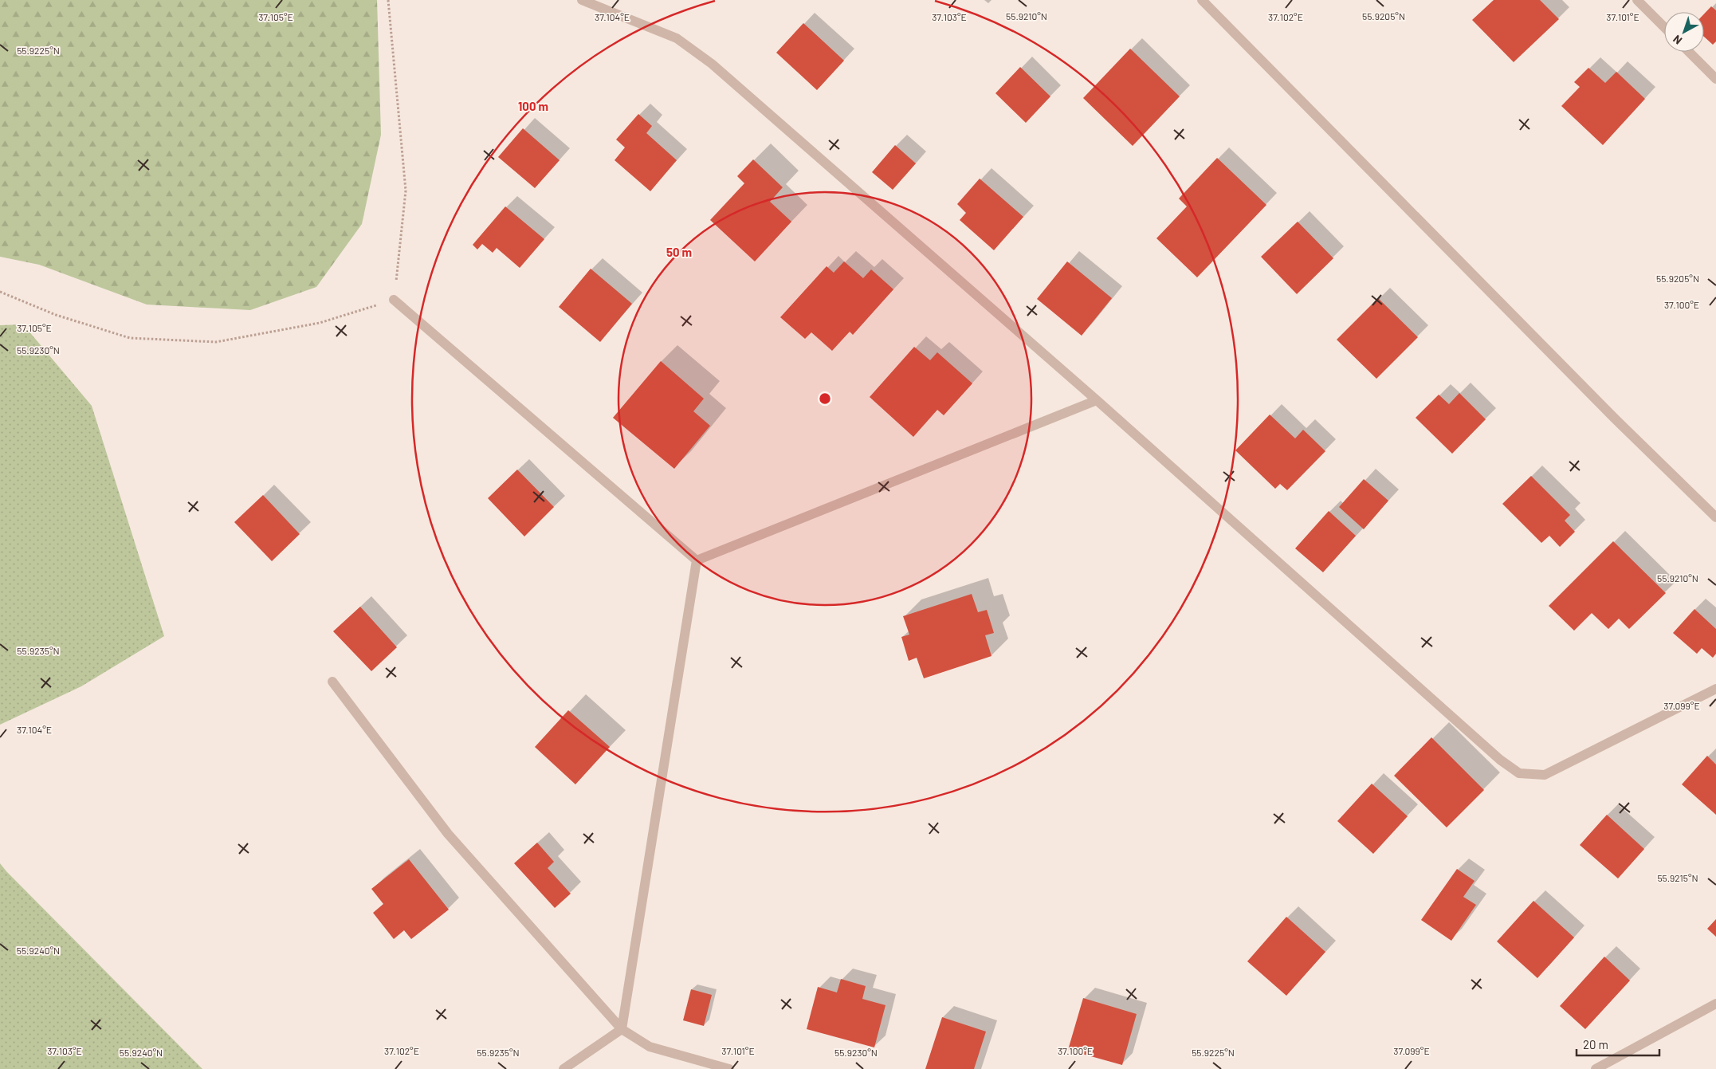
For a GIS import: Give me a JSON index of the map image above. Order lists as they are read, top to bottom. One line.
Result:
{"scale_bar":"20 m","north":"bottom left","coordinates":["55.9210°N","55.9205°N","37.105°E","37.104°E","37.103°E","37.102°E","37.101°E","55.9225°N","37.100°E","55.9230°N","55.9235°N","37.099°E","55.9215°N","55.9240°N"],"rings":["100 m","50 m"]}
